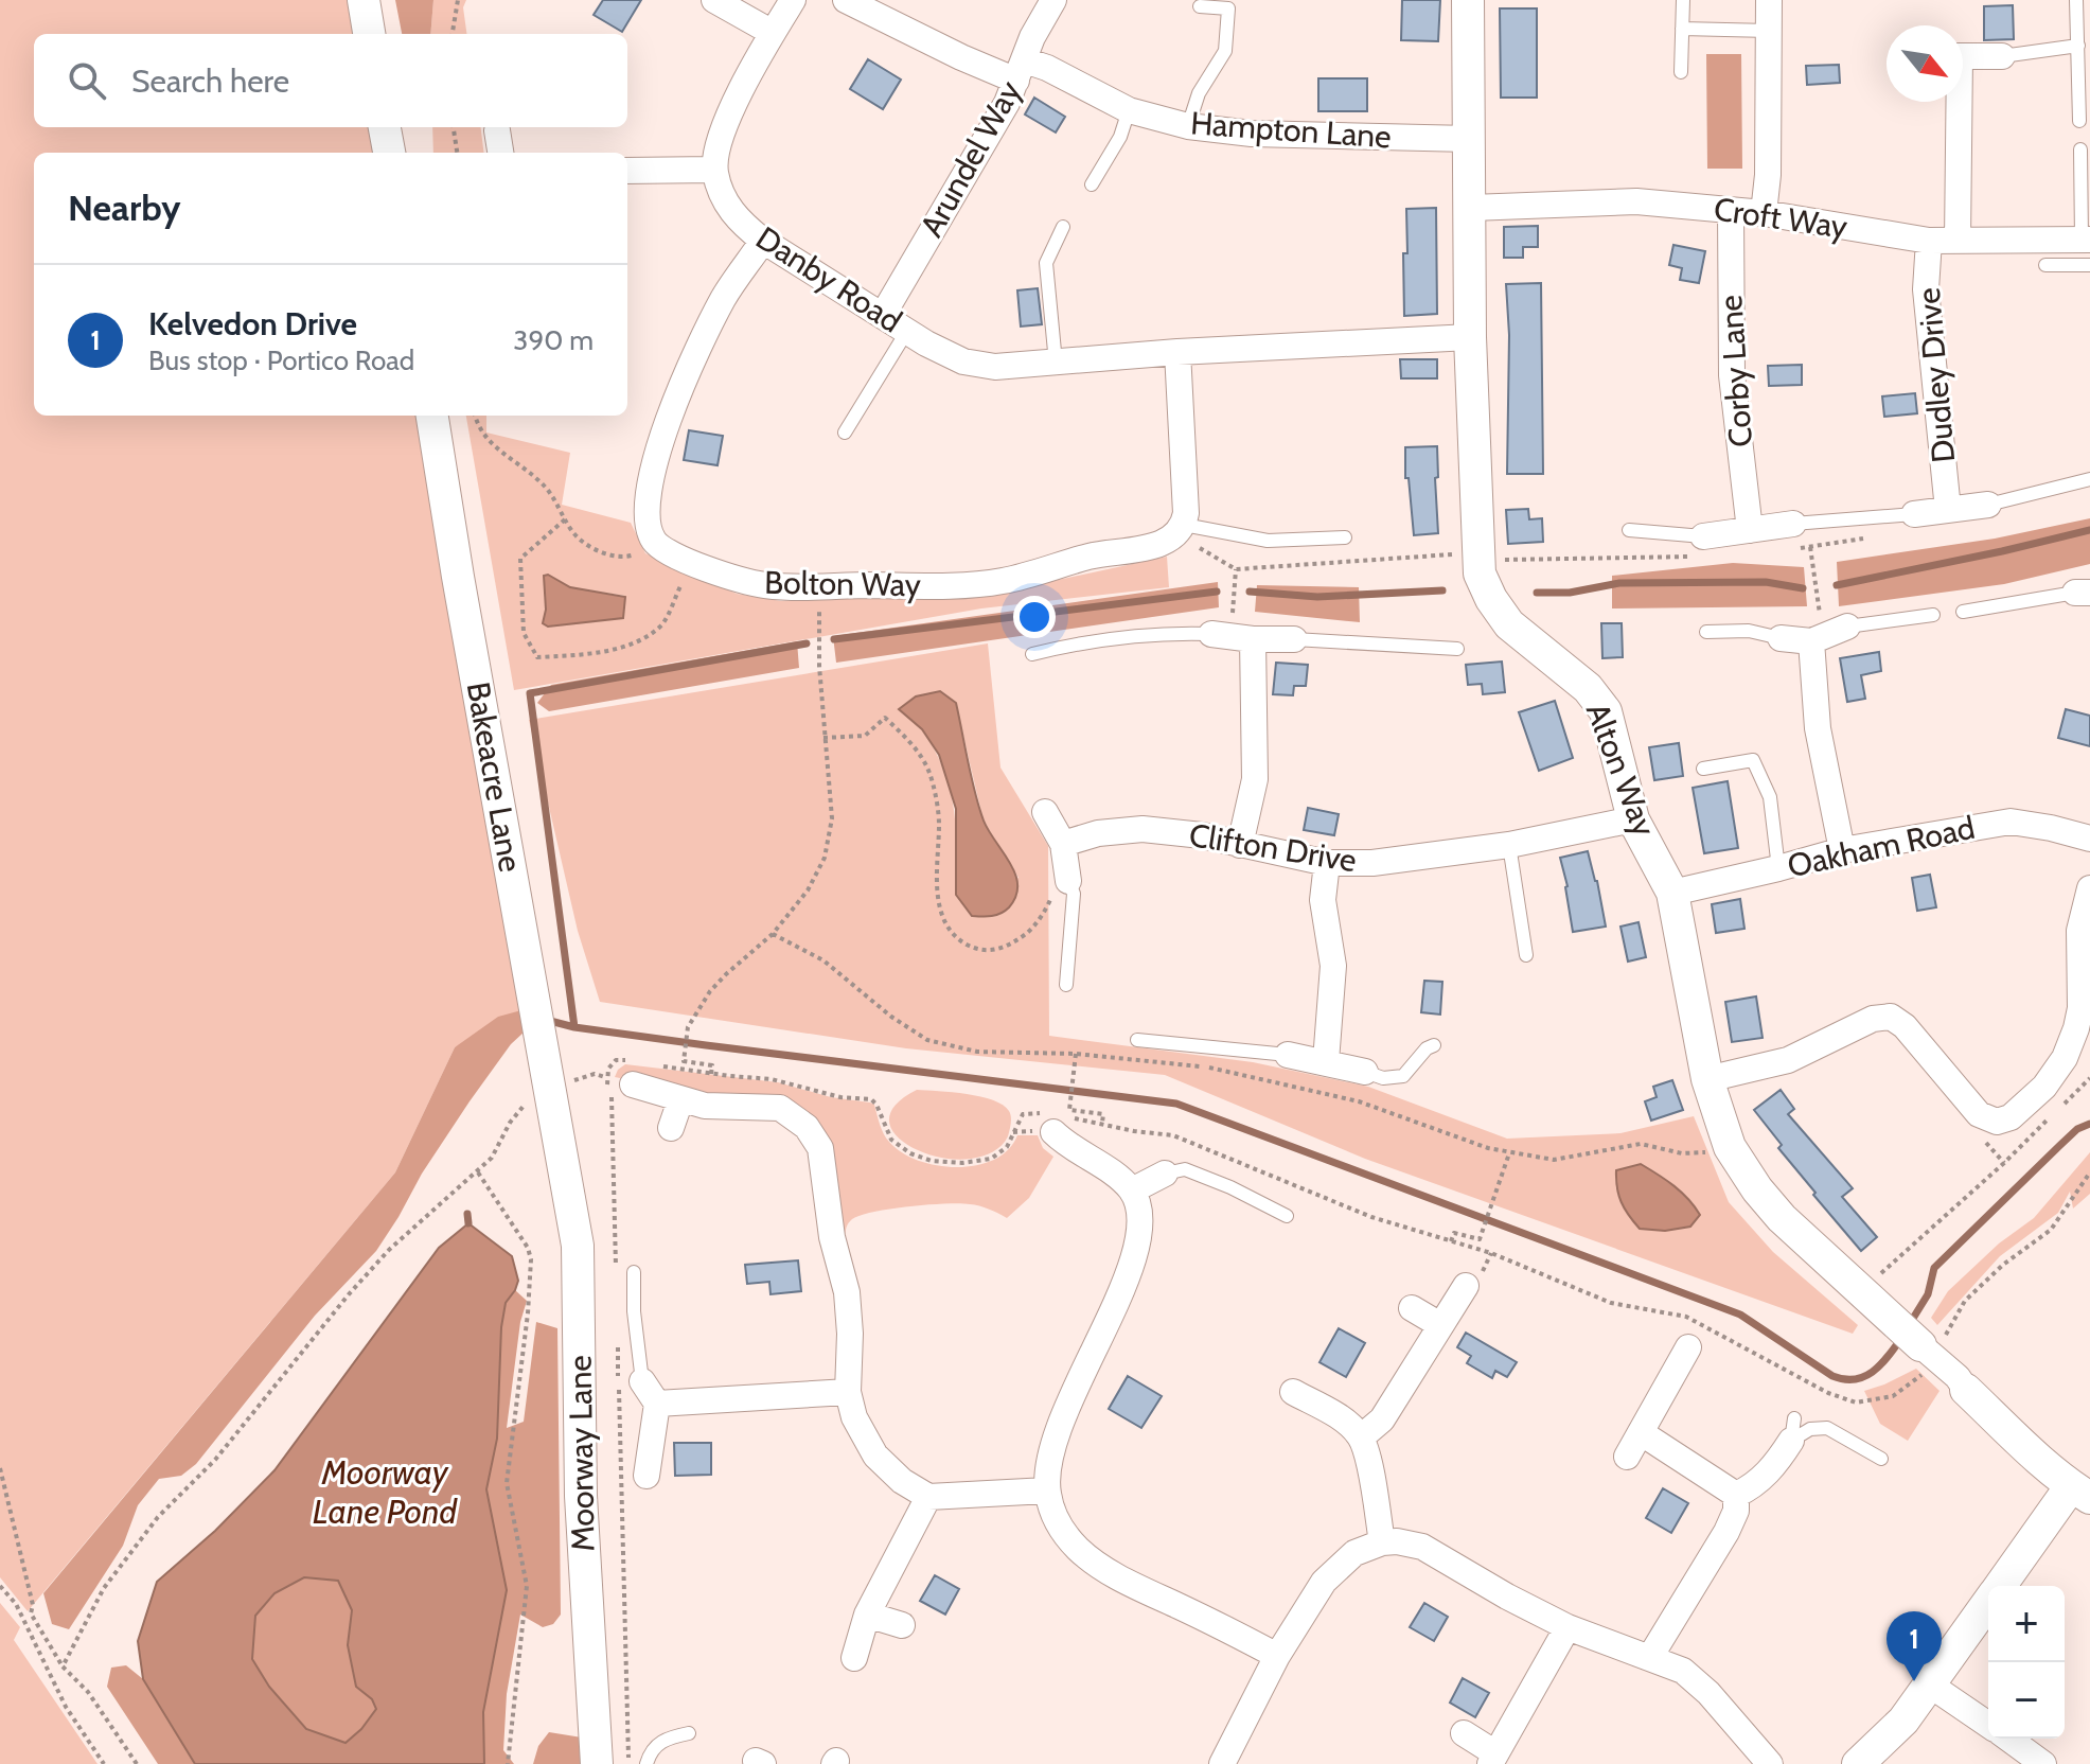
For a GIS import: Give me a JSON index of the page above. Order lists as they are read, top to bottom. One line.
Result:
{"streets":{"street":["Hampton Lane","Arundel Way","Croft Way","Danby Road","Corby Lane","Dudley Drive","Bolton Way","Alton Way","Bakeacre Lane","Oakham Road","Clifton Drive","Moorway Lane"]},"crossings":[["Hampton Lane","Arundel Way"],["Hampton Lane","Alton Way"],["Arundel Way","Danby Road"],["Croft Way","Corby Lane"],["Croft Way","Dudley Drive"],["Croft Way","Alton Way"],["Danby Road","Alton Way"],["Alton Way","Oakham Road"],["Alton Way","Clifton Drive"],["Bakeacre Lane","Moorway Lane"]],"water":["Moorway Lane Pond"],"north":"bottom right","page":{"search":"Search here","heading":"Nearby","list":[{"mark":"1","name":"Kelvedon Drive","note":"Bus stop · Portico Road","value":"390 m"}],"map_buttons":["+","−"],"pins":"1"}}
